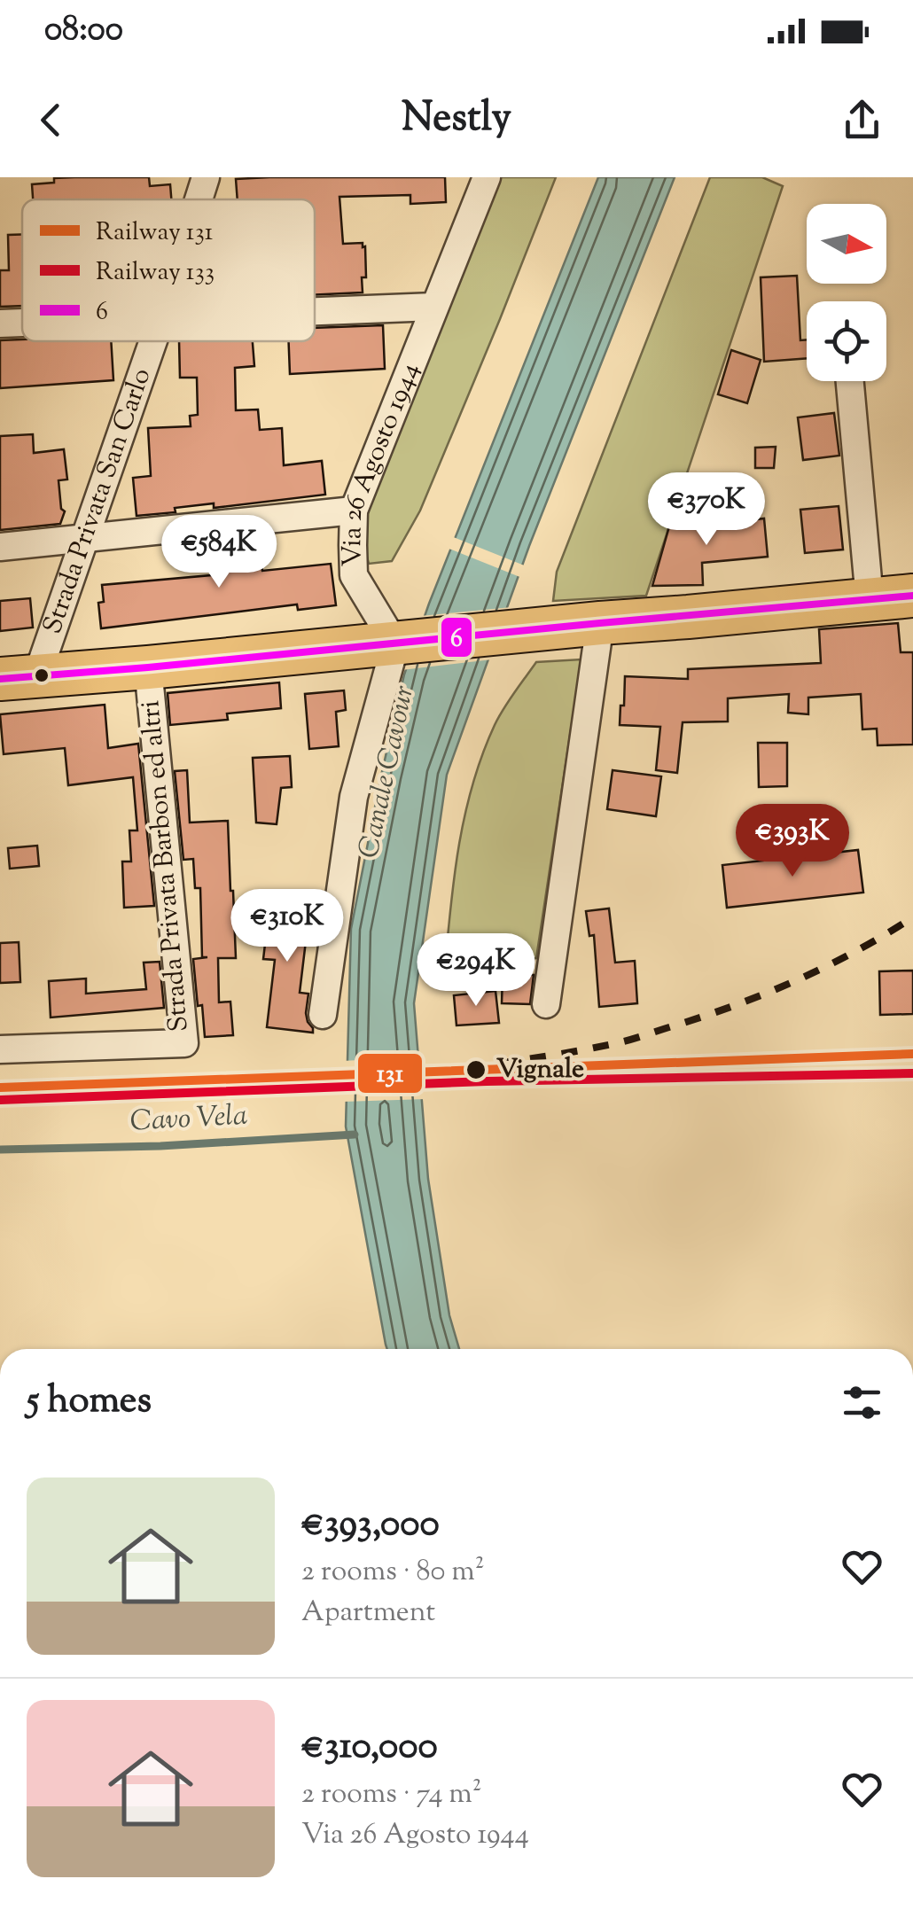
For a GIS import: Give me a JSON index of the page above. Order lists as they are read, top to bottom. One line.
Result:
{"streets":{"street":["Via 26 Agosto 1944","Strada Privata San Carlo","Strada Privata Barbon ed altri"]},"water":["Canale Cavour","Cavo Vela"],"places":["Vignale"],"lines":["transit line 6","rail line 131","rail line 133"],"legend":["Railway 131","Railway 133","6"],"north":"right","page":{"status":"08:00","header":"Nestly","price":["€370K","€584K","€393K","€310K","€294K"],"heading":"5 homes","list":[{"name":"€393,000","note":"2 rooms · 80 m² · Apartment"},{"name":"€310,000","note":"2 rooms · 74 m² · Via 26 Agosto 1944"}]}}
